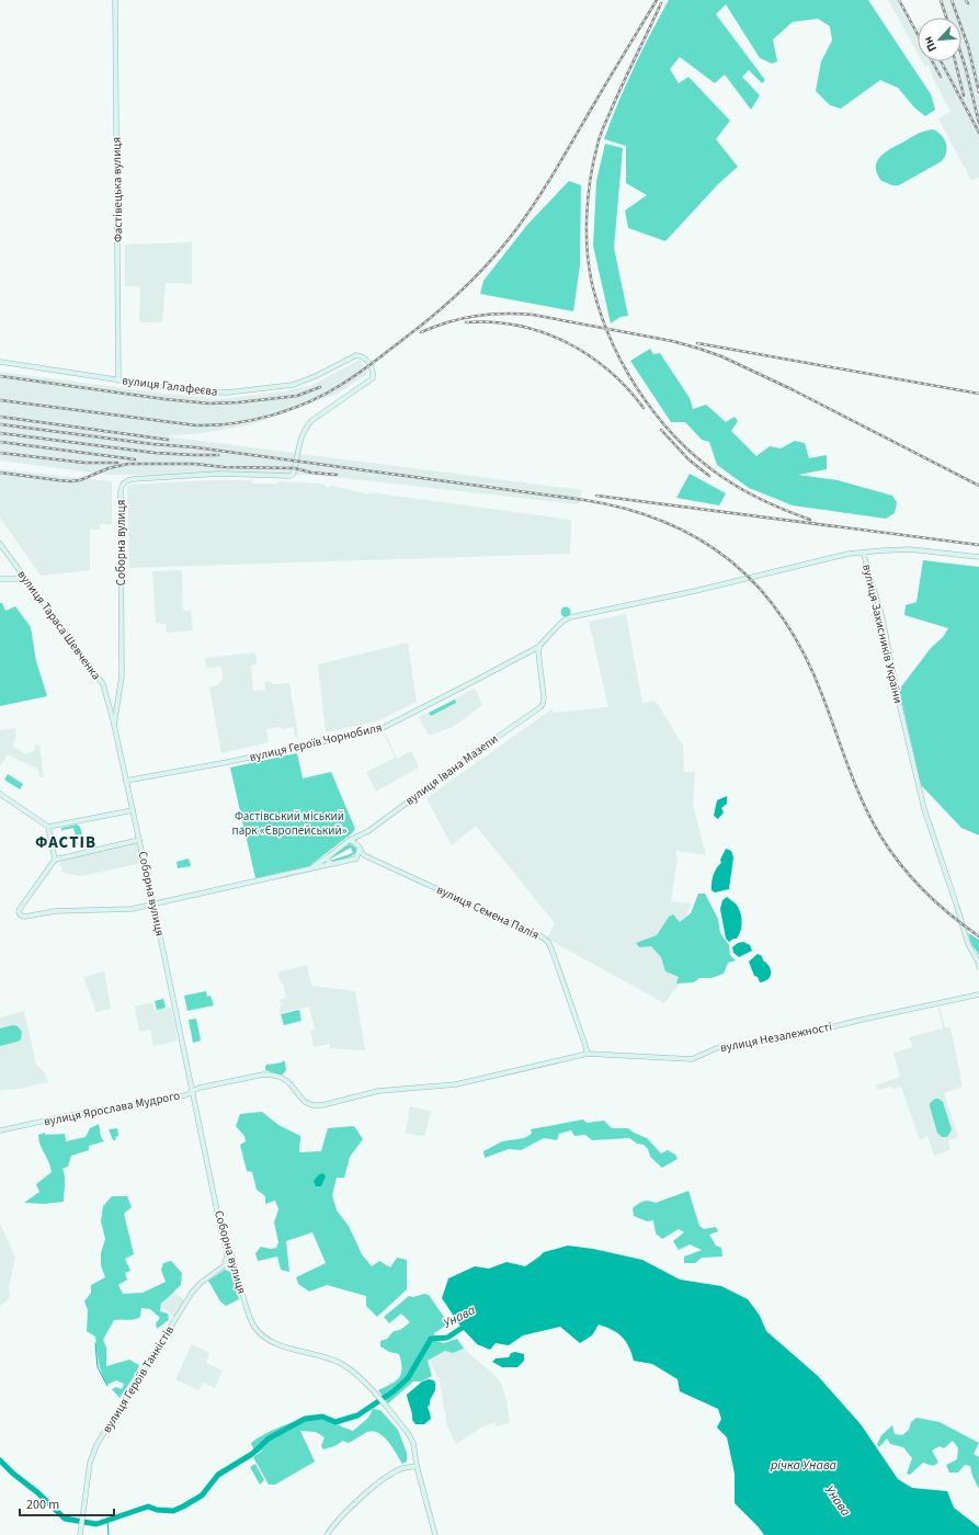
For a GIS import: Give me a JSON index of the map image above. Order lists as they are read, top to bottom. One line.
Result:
{"streets":{"street":["Фастівецька вулиця","вулиця Галафеєва","Соборна вулиця","вулиця Тараса Шевченка","вулиця Захисників України","вулиця Героїв Чорнобиля","вулиця Івана Мазепи","вулиця Семена Палія","вулиця Незалежності","вулиця Ярослава Мудрого","вулиця Героїв Танкістів"]},"crossings":[["Фастівецька вулиця","вулиця Галафеєва"],["вулиця Галафеєва","Соборна вулиця"],["Соборна вулиця","вулиця Тараса Шевченка"],["Соборна вулиця","вулиця Героїв Чорнобиля"],["Соборна вулиця","вулиця Ярослава Мудрого"],["Соборна вулиця","вулиця Героїв Танкістів"],["вулиця Захисників України","вулиця Героїв Чорнобиля"],["вулиця Захисників України","вулиця Івана Мазепи"],["вулиця Героїв Чорнобиля","вулиця Івана Мазепи"],["вулиця Івана Мазепи","вулиця Семена Палія"],["вулиця Семена Палія","вулиця Незалежності"],["вулиця Незалежності","вулиця Ярослава Мудрого"]],"districts":["ФАСТІВ"],"water":["Унава","річка Унава"],"parks":["Фастівський міський парк «Європейський»"],"scale_bar":"200 m","north":"bottom left"}
